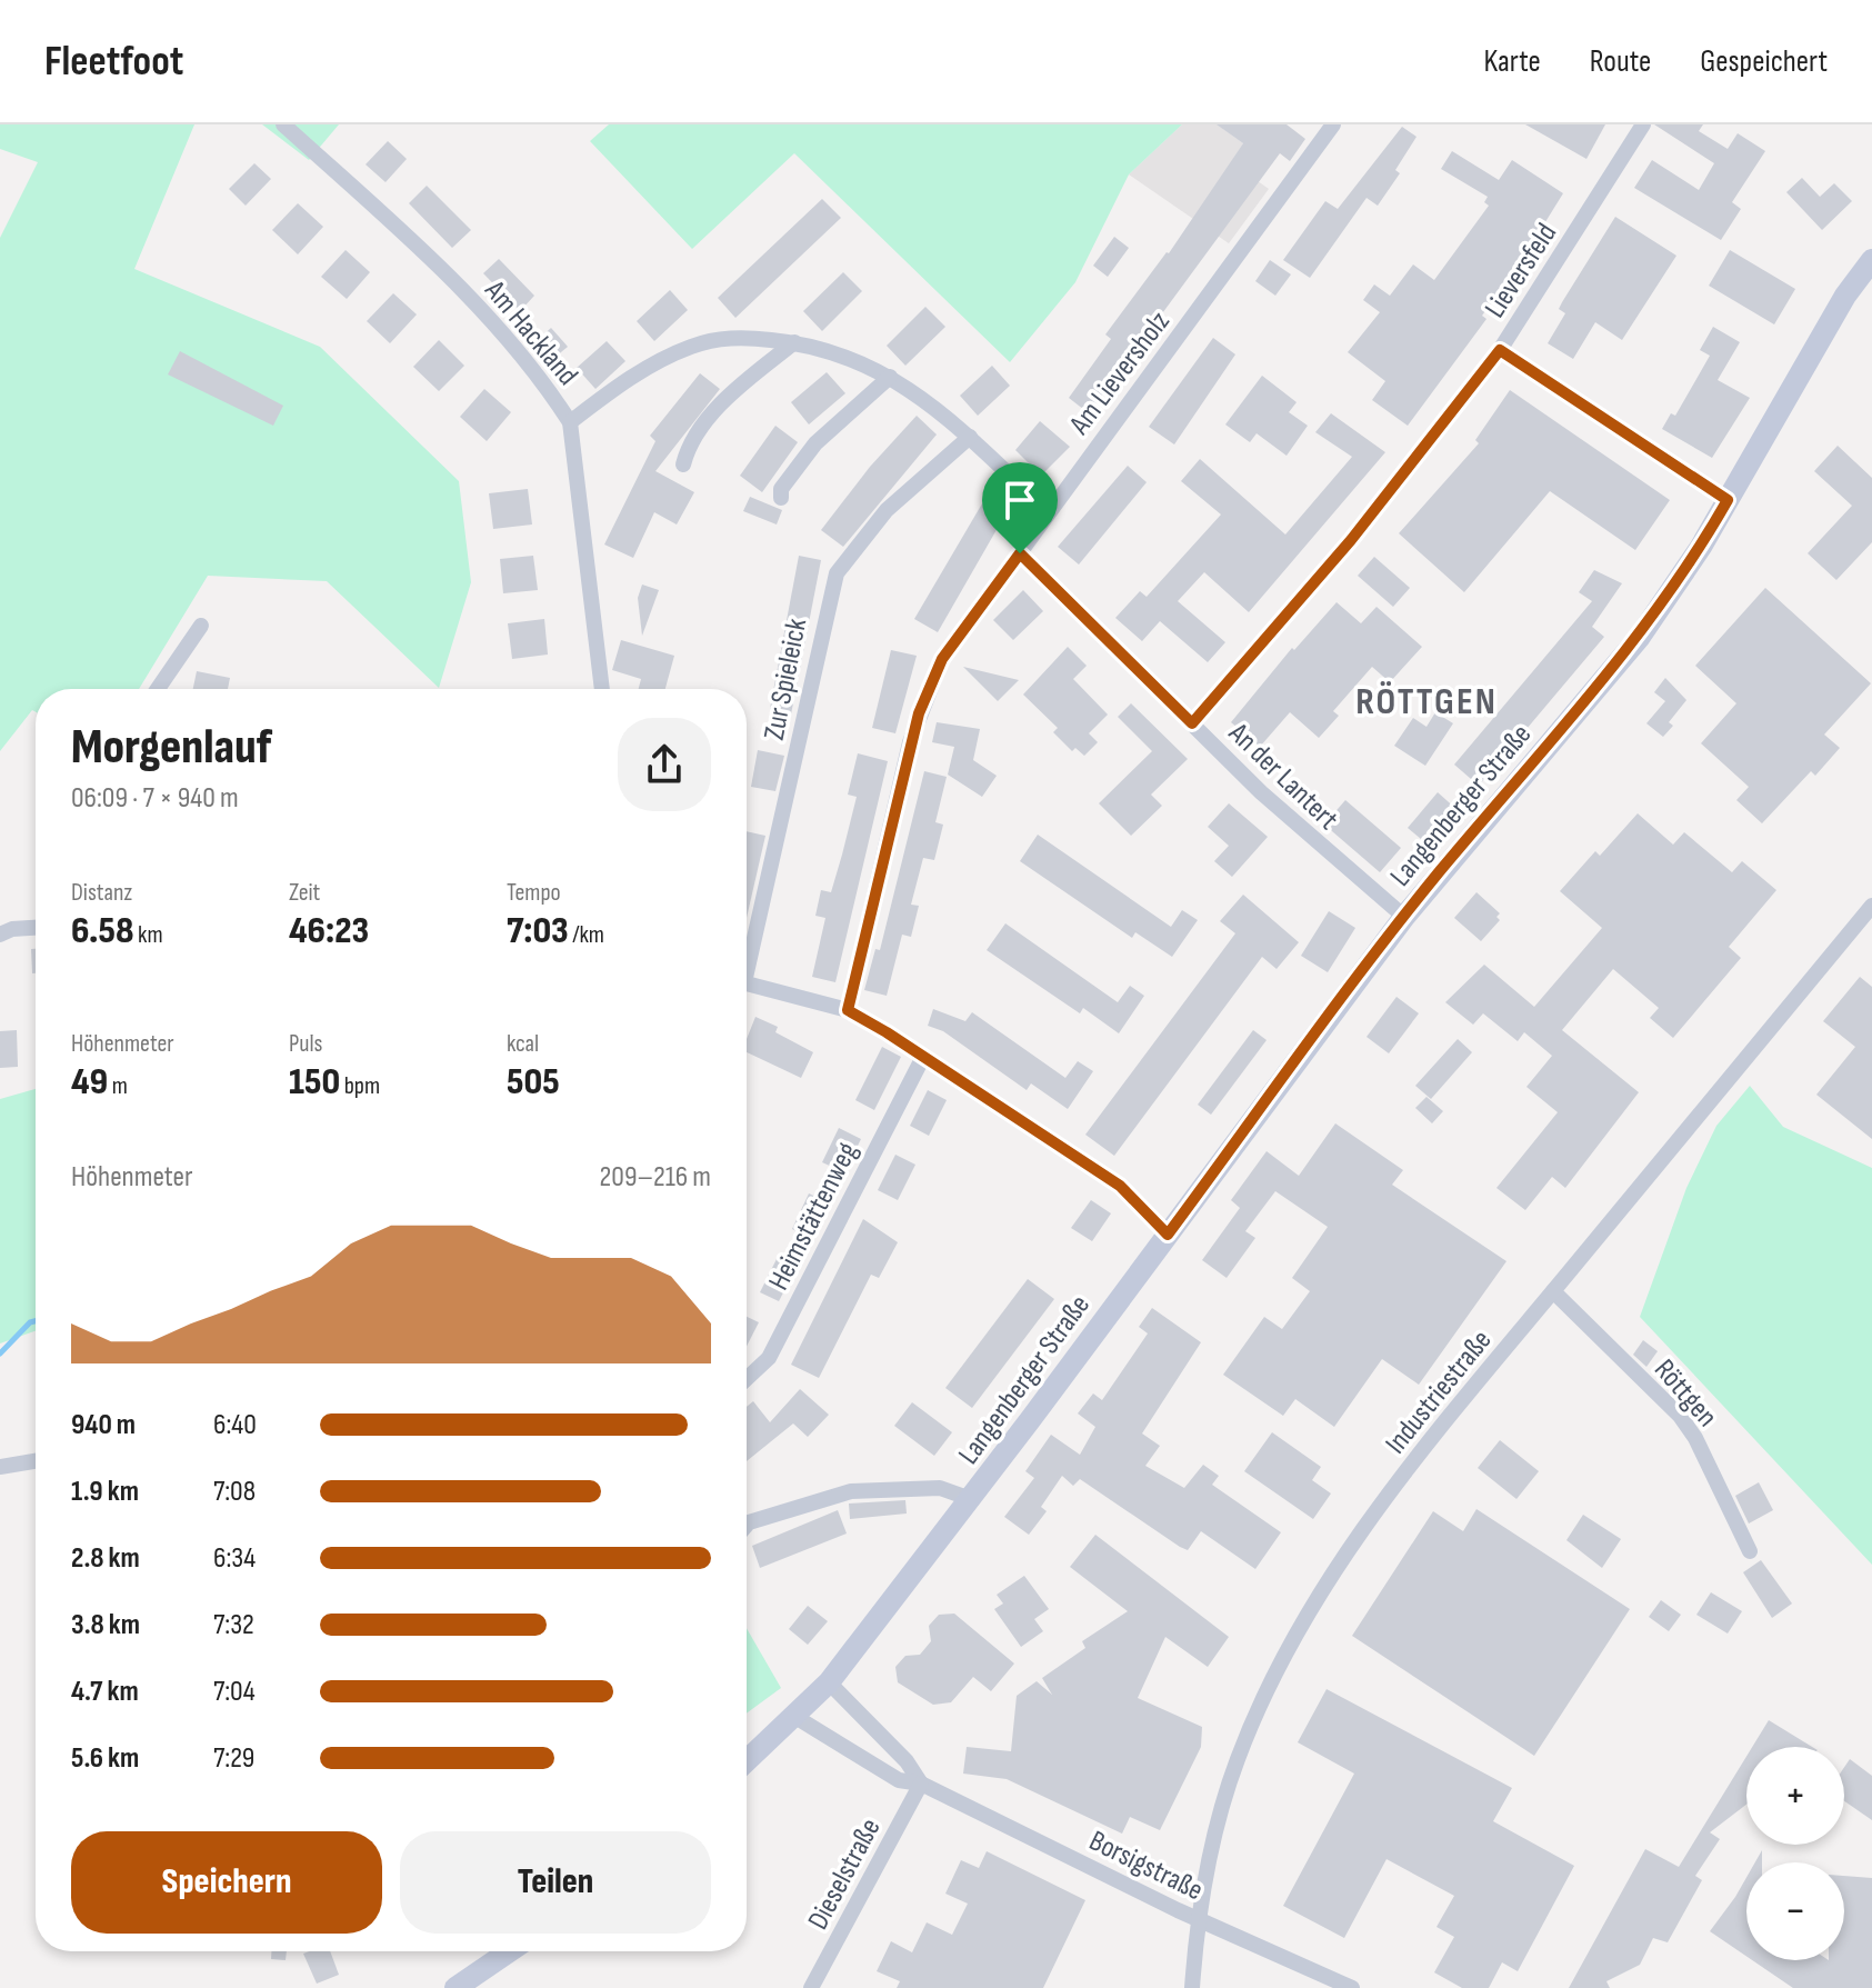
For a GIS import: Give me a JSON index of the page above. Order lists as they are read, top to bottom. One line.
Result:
{"streets":{"main road":["Langenberger Straße"],"street":["Lieversfeld","Am Hackland","Am Lieversholz","Zur Spieleick","An der Lantert","Heimstättenweg","Industriestraße","Röttgen","Borsigstraße","Dieselstraße"]},"crossings":[["Lieversfeld","An der Lantert"],["Am Lieversholz","An der Lantert"],["An der Lantert","Langenberger Straße"],["Langenberger Straße","Borsigstraße"],["Industriestraße","Röttgen"],["Industriestraße","Borsigstraße"],["Borsigstraße","Dieselstraße"]],"districts":["RÖTTGEN"],"page":{"header":"Fleetfoot","nav":["Karte","Route","Gespeichert"],"heading":["Morgenlauf","06:09 · 7 × 940 m"],"stats":[["Distanz","6.58 km"],["Zeit","46:23"],["Tempo","7:03 /km"],["Höhenmeter","49 m"],["Puls","150 bpm"],["kcal","505"]],"chart":["Höhenmeter","209–216 m"],"list":[{"name":"940 m","note":"6:40"},{"name":"1.9 km","note":"7:08"},{"name":"2.8 km","note":"6:34"},{"name":"3.8 km","note":"7:32"},{"name":"4.7 km","note":"7:04"},{"name":"5.6 km","note":"7:29"}],"map_buttons":["+","−"],"buttons":["Speichern","Teilen"]}}
